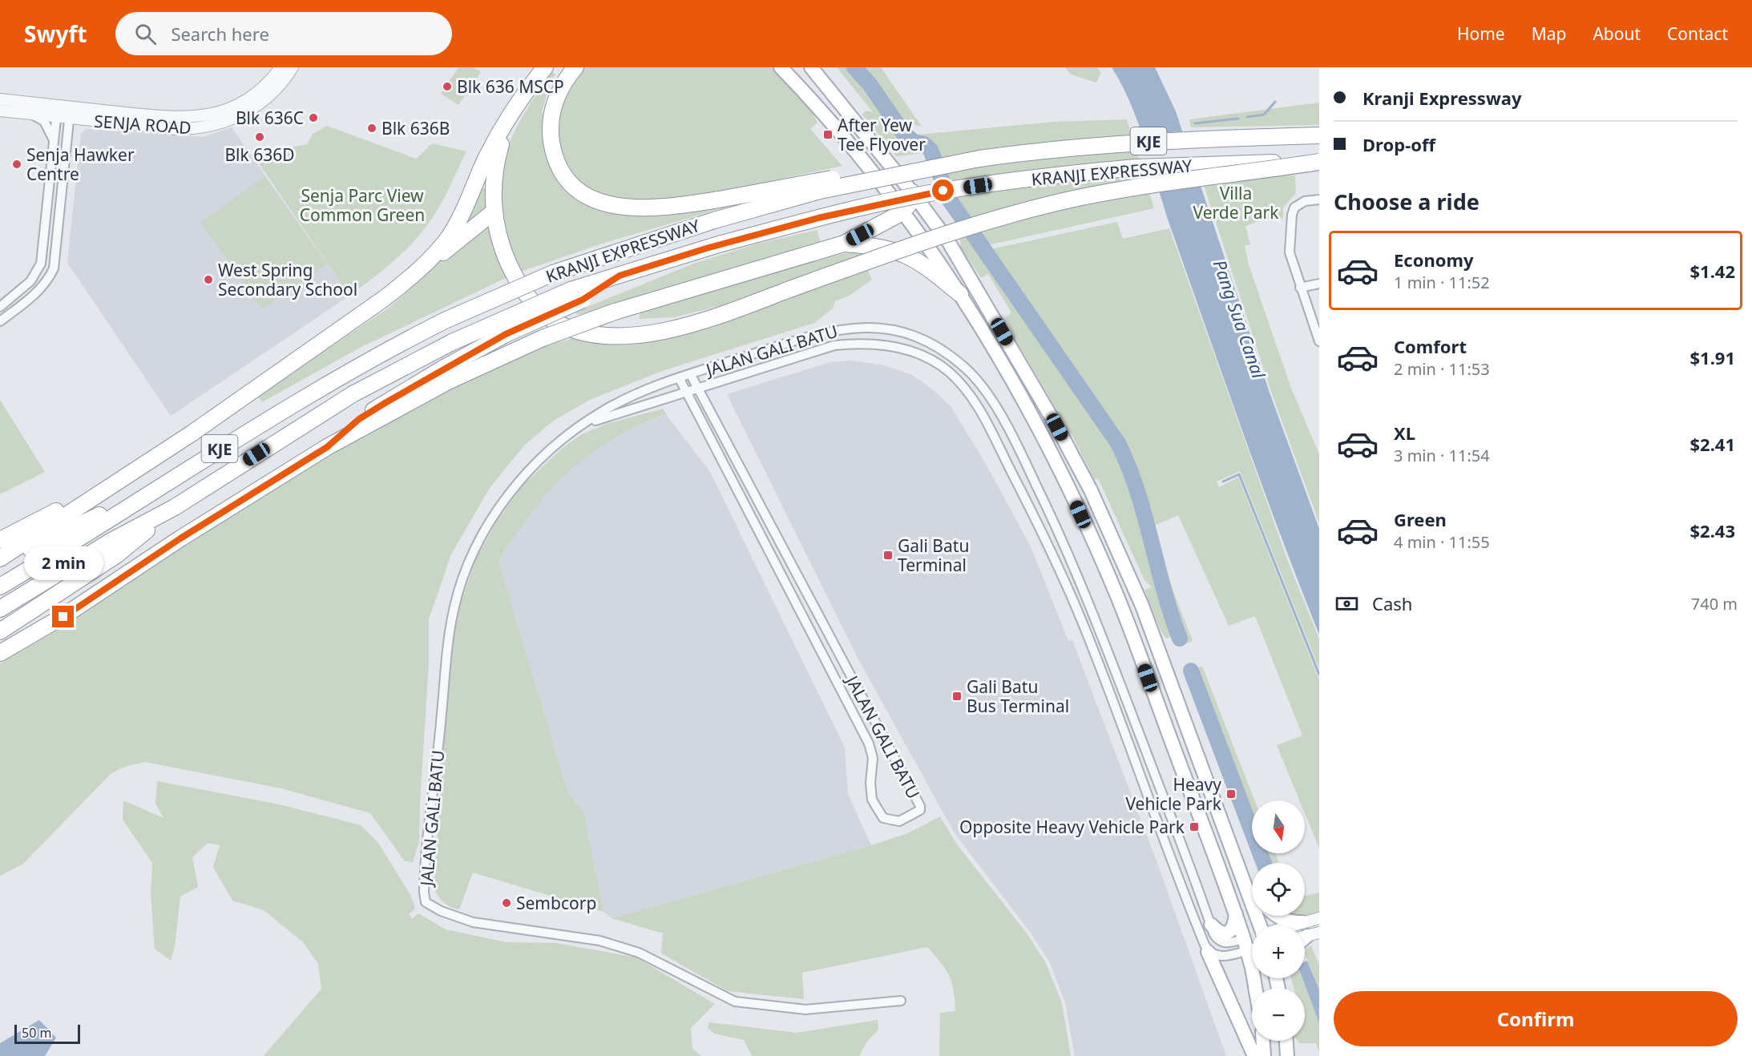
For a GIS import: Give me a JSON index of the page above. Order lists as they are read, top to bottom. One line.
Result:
{"streets":{"highway":["KJE","KRANJI EXPRESSWAY"],"street":["SENJA ROAD","JALAN GALI BATU"]},"crossings":[["KJE","KRANJI EXPRESSWAY"]],"water":["Pang Sua Canal"],"parks":["Villa Verde Park","Senja Parc View Common Green"],"places":{"other":["Blk 636 MSCP","Blk 636C","Blk 636B","Blk 636D","Senja Hawker Centre","West Spring Secondary School","Sembcorp"],"transit":["After Yew Tee Flyover","Gali Batu Terminal","Gali Batu Bus Terminal","Heavy Vehicle Park","Opposite Heavy Vehicle Park"]},"scale_bar":"50 m","north":"bottom","page":{"header":"Swyft","search":"Search here","nav":["Home","Map","About","Contact"],"banner":["Kranji Expressway","Drop-off"],"heading":"Choose a ride","list":[{"name":"Economy","note":"1 min · 11:52","value":"$1.42"},{"name":"Comfort","note":"2 min · 11:53","value":"$1.91"},{"name":"XL","note":"3 min · 11:54","value":"$2.41"},{"name":"Green","note":"4 min · 11:55","value":"$2.43"}],"bubble":"2 min","pay":["Cash","740 m"],"map_buttons":["+","−"],"buttons":"Confirm","scale":"50 m"}}
